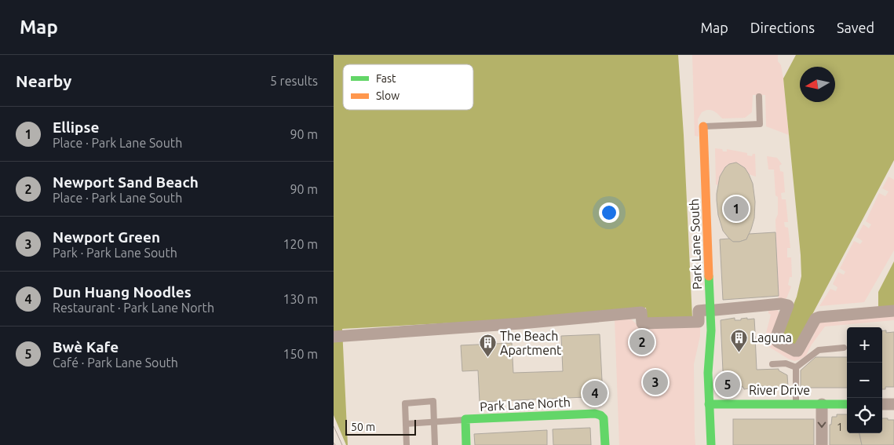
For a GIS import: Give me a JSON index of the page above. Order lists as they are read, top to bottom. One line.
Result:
{"streets":{"street":["Park Lane South","River Drive","Park Lane North"]},"crossings":[["Park Lane South","River Drive"]],"places":{"building":["Laguna","The Beach Apartment"]},"house_numbers":["1"],"legend":["Fast","Slow"],"scale_bar":"50 m","north":"left","page":{"header":"Map","nav":["Map","Directions","Saved"],"heading":["Nearby","5 results"],"list":[{"mark":"1","name":"Ellipse","note":"Place · Park Lane South","value":"90 m"},{"mark":"2","name":"Newport Sand Beach","note":"Place · Park Lane South","value":"90 m"},{"mark":"3","name":"Newport Green","note":"Park · Park Lane South","value":"120 m"},{"mark":"4","name":"Dun Huang Noodles","note":"Restaurant · Park Lane North","value":"130 m"},{"mark":"5","name":"Bwè Kafe","note":"Café · Park Lane South","value":"150 m"}],"pins":["1","2","3","5","4"],"map_buttons":["+","−"],"scale":"50 m"}}
